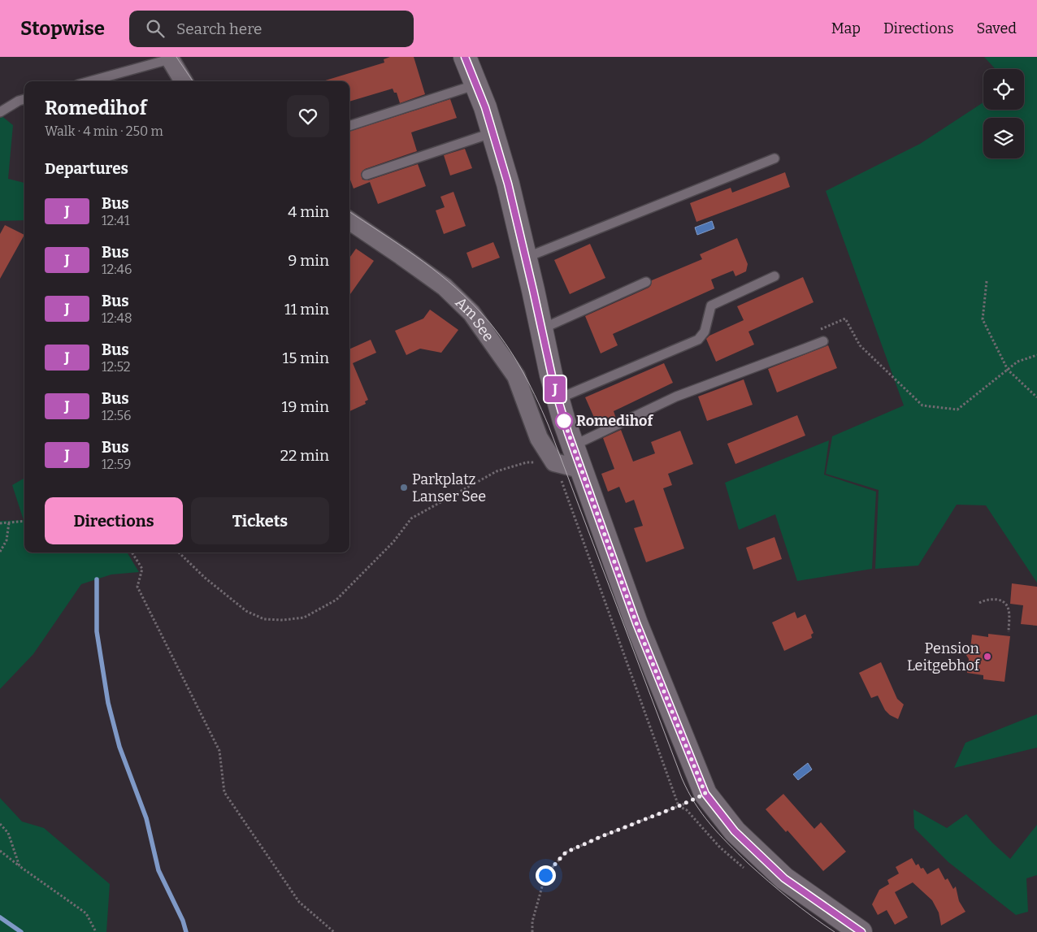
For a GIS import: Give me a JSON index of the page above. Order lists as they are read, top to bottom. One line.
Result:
{"streets":{"street":["Am See"]},"places":["Romedihof","Parkplatz Lanser See","Pension Leitgebhof"],"lines":["bus line J"],"page":{"header":"Stopwise","search":"Search here","nav":["Map","Directions","Saved"],"on_map":"J","heading":[["Romedihof","Walk · 4 min · 250 m"],"Departures"],"list":[{"mark":"J","name":"Bus","note":"12:41","value":"4 min"},{"mark":"J","name":"Bus","note":"12:46","value":"9 min"},{"mark":"J","name":"Bus","note":"12:48","value":"11 min"},{"mark":"J","name":"Bus","note":"12:52","value":"15 min"},{"mark":"J","name":"Bus","note":"12:56","value":"19 min"},{"mark":"J","name":"Bus","note":"12:59","value":"22 min"}],"buttons":["Directions","Tickets"]}}
